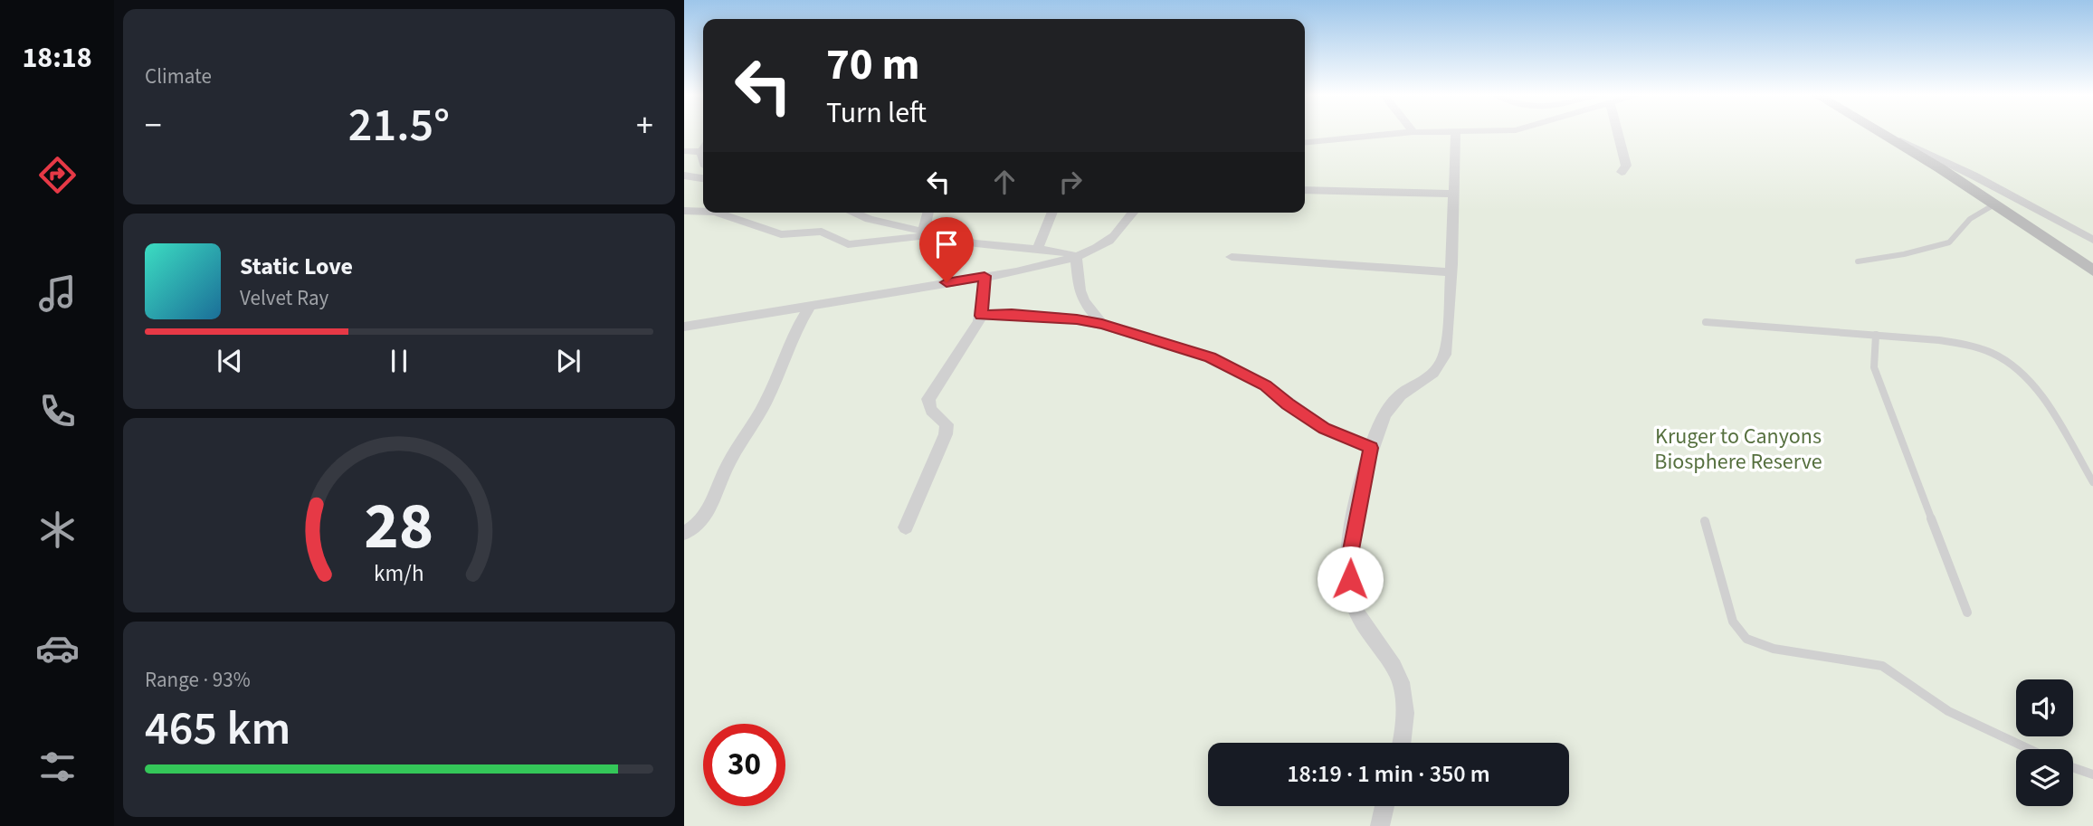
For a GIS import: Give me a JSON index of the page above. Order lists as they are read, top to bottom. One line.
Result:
{"parks":["Kruger to Canyons Biosphere Reserve"],"page":{"tabs":"18:18","tile":["Climate",["Range · 93%","465 km"]],"turn":["70 m","Turn left"],"heat":["−","21.5°","+"],"song":["Static Love","Velvet Ray"],"limit":"30","trip":"18:19 · 1 min · 350 m","gauge":["28","km/h"]}}
